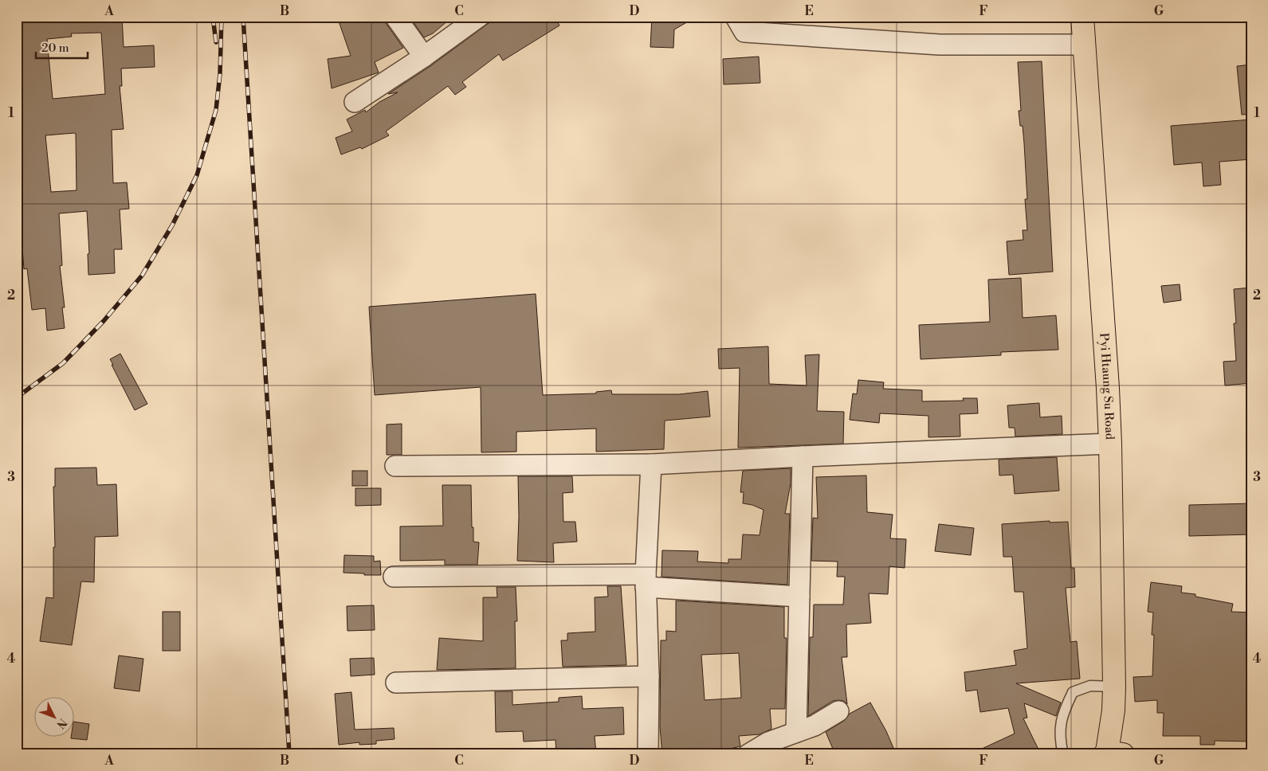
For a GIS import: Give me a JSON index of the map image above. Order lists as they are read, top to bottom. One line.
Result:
{"streets":{"highway":["Pyi Htaung Su Road"]},"scale_bar":"20 m","north":"bottom right","grid":{"columns":["A","B","C","D","E","F","G"],"rows":["1","2","3","4"]}}
